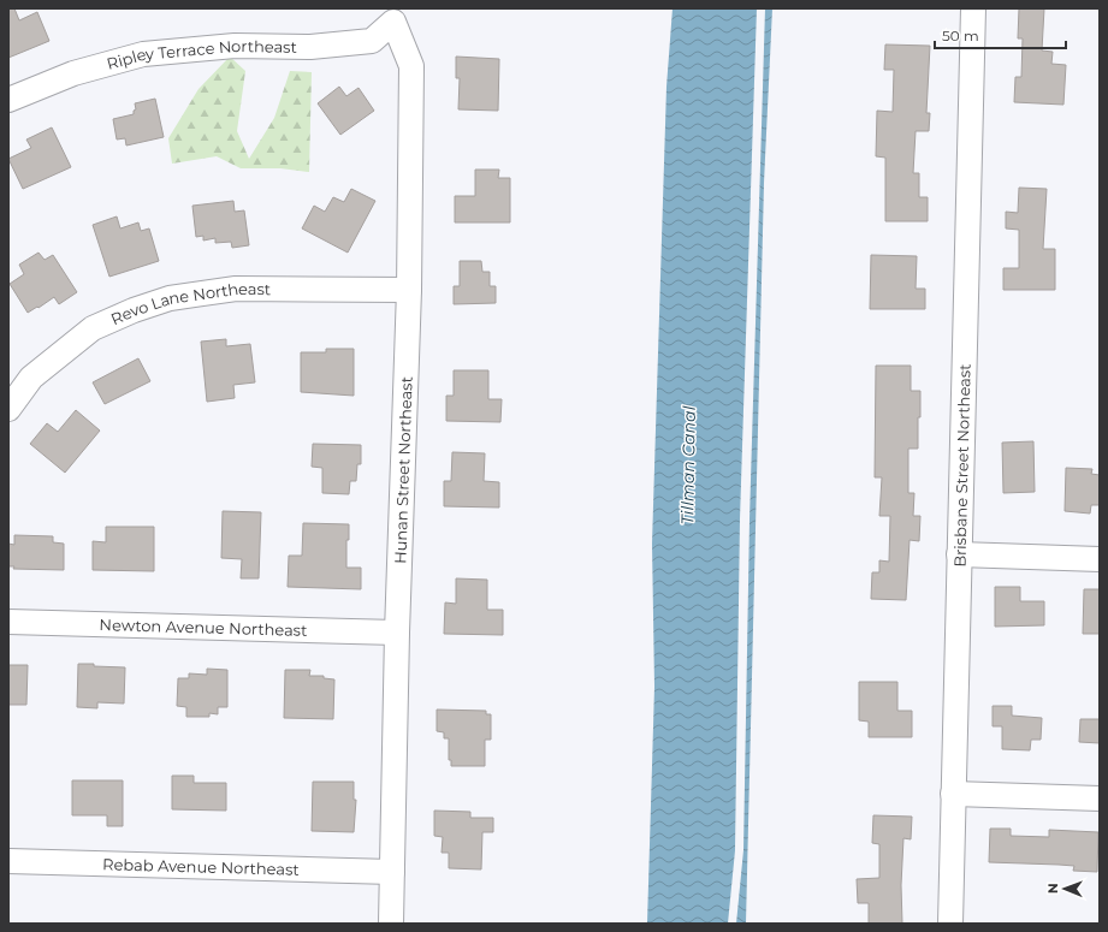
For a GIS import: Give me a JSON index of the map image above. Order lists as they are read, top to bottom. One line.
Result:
{"streets":{"street":["Ripley Terrace Northeast","Revo Lane Northeast","Brisbane Street Northeast","Hunan Street Northeast","Newton Avenue Northeast","Rebab Avenue Northeast"]},"crossings":[["Ripley Terrace Northeast","Hunan Street Northeast"],["Revo Lane Northeast","Hunan Street Northeast"],["Hunan Street Northeast","Newton Avenue Northeast"],["Hunan Street Northeast","Rebab Avenue Northeast"]],"water":["Tillman Canal"],"scale_bar":"50 m","north":"left"}
